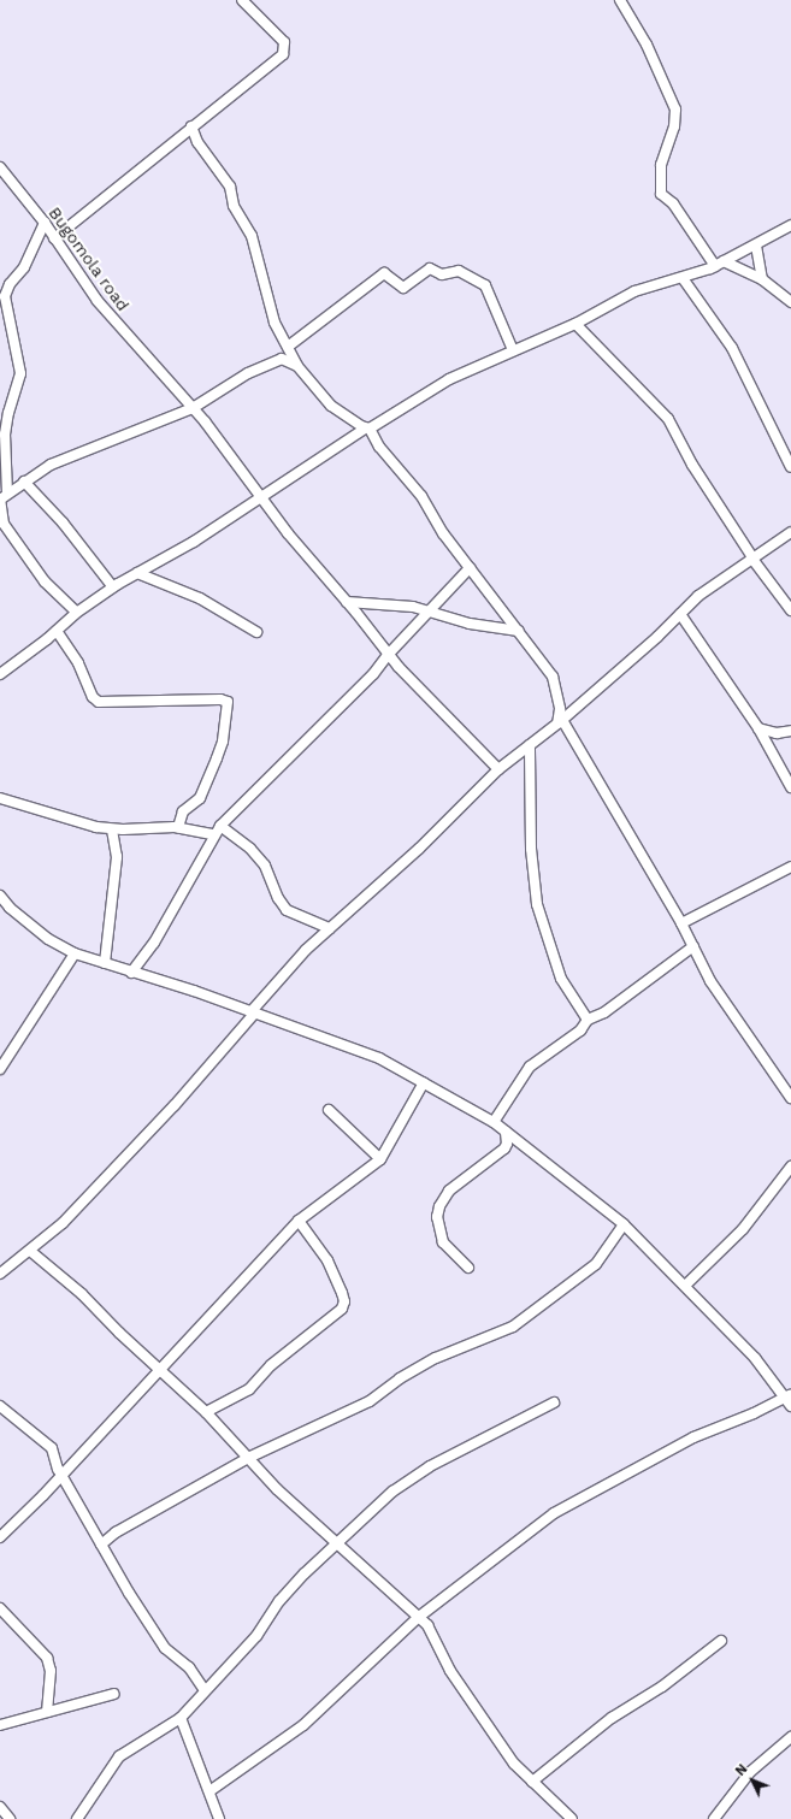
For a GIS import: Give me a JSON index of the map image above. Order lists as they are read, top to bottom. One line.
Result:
{"streets":{"street":["Bugomola road"]},"north":"top left"}
